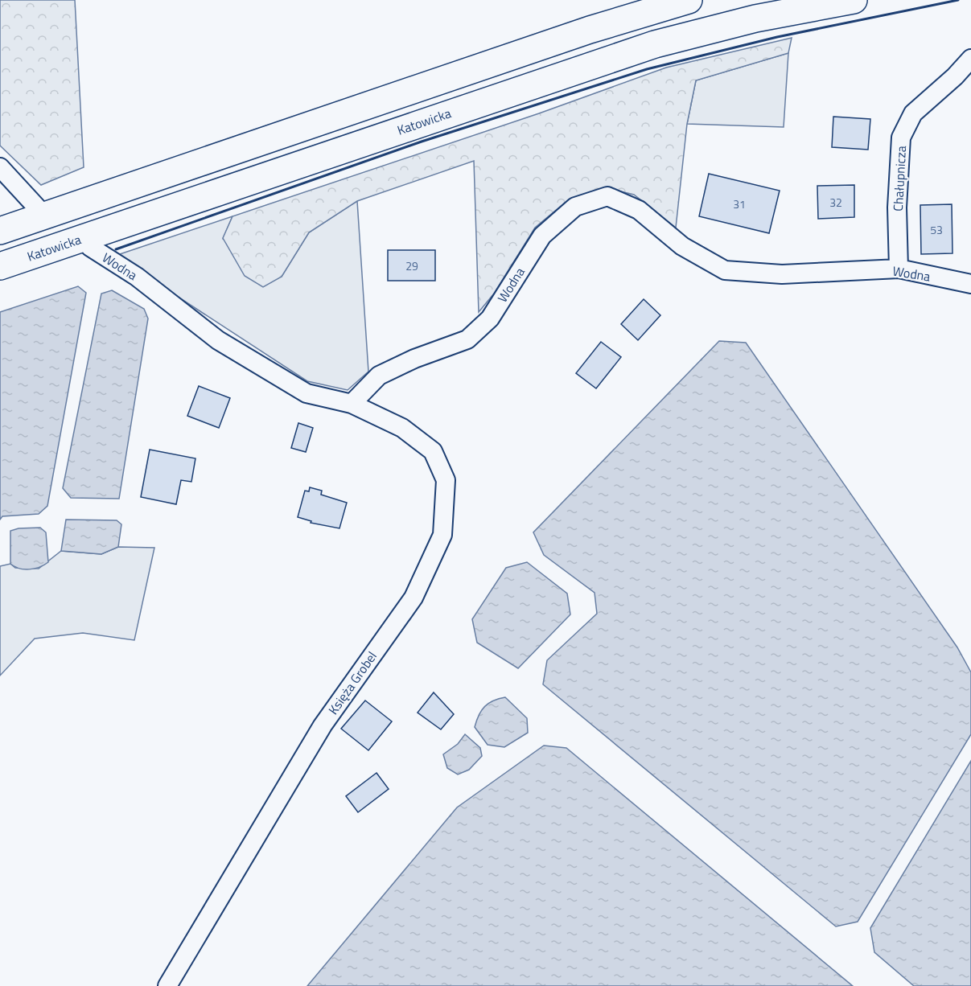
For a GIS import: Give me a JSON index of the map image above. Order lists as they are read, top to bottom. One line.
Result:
{"streets":{"main road":["Katowicka"],"street":["Chałupnicza","Wodna","Księża Grobel"]},"crossings":[["Katowicka","Wodna"],["Chałupnicza","Wodna"],["Wodna","Księża Grobel"]],"house_numbers":["32","31","53","29"]}
